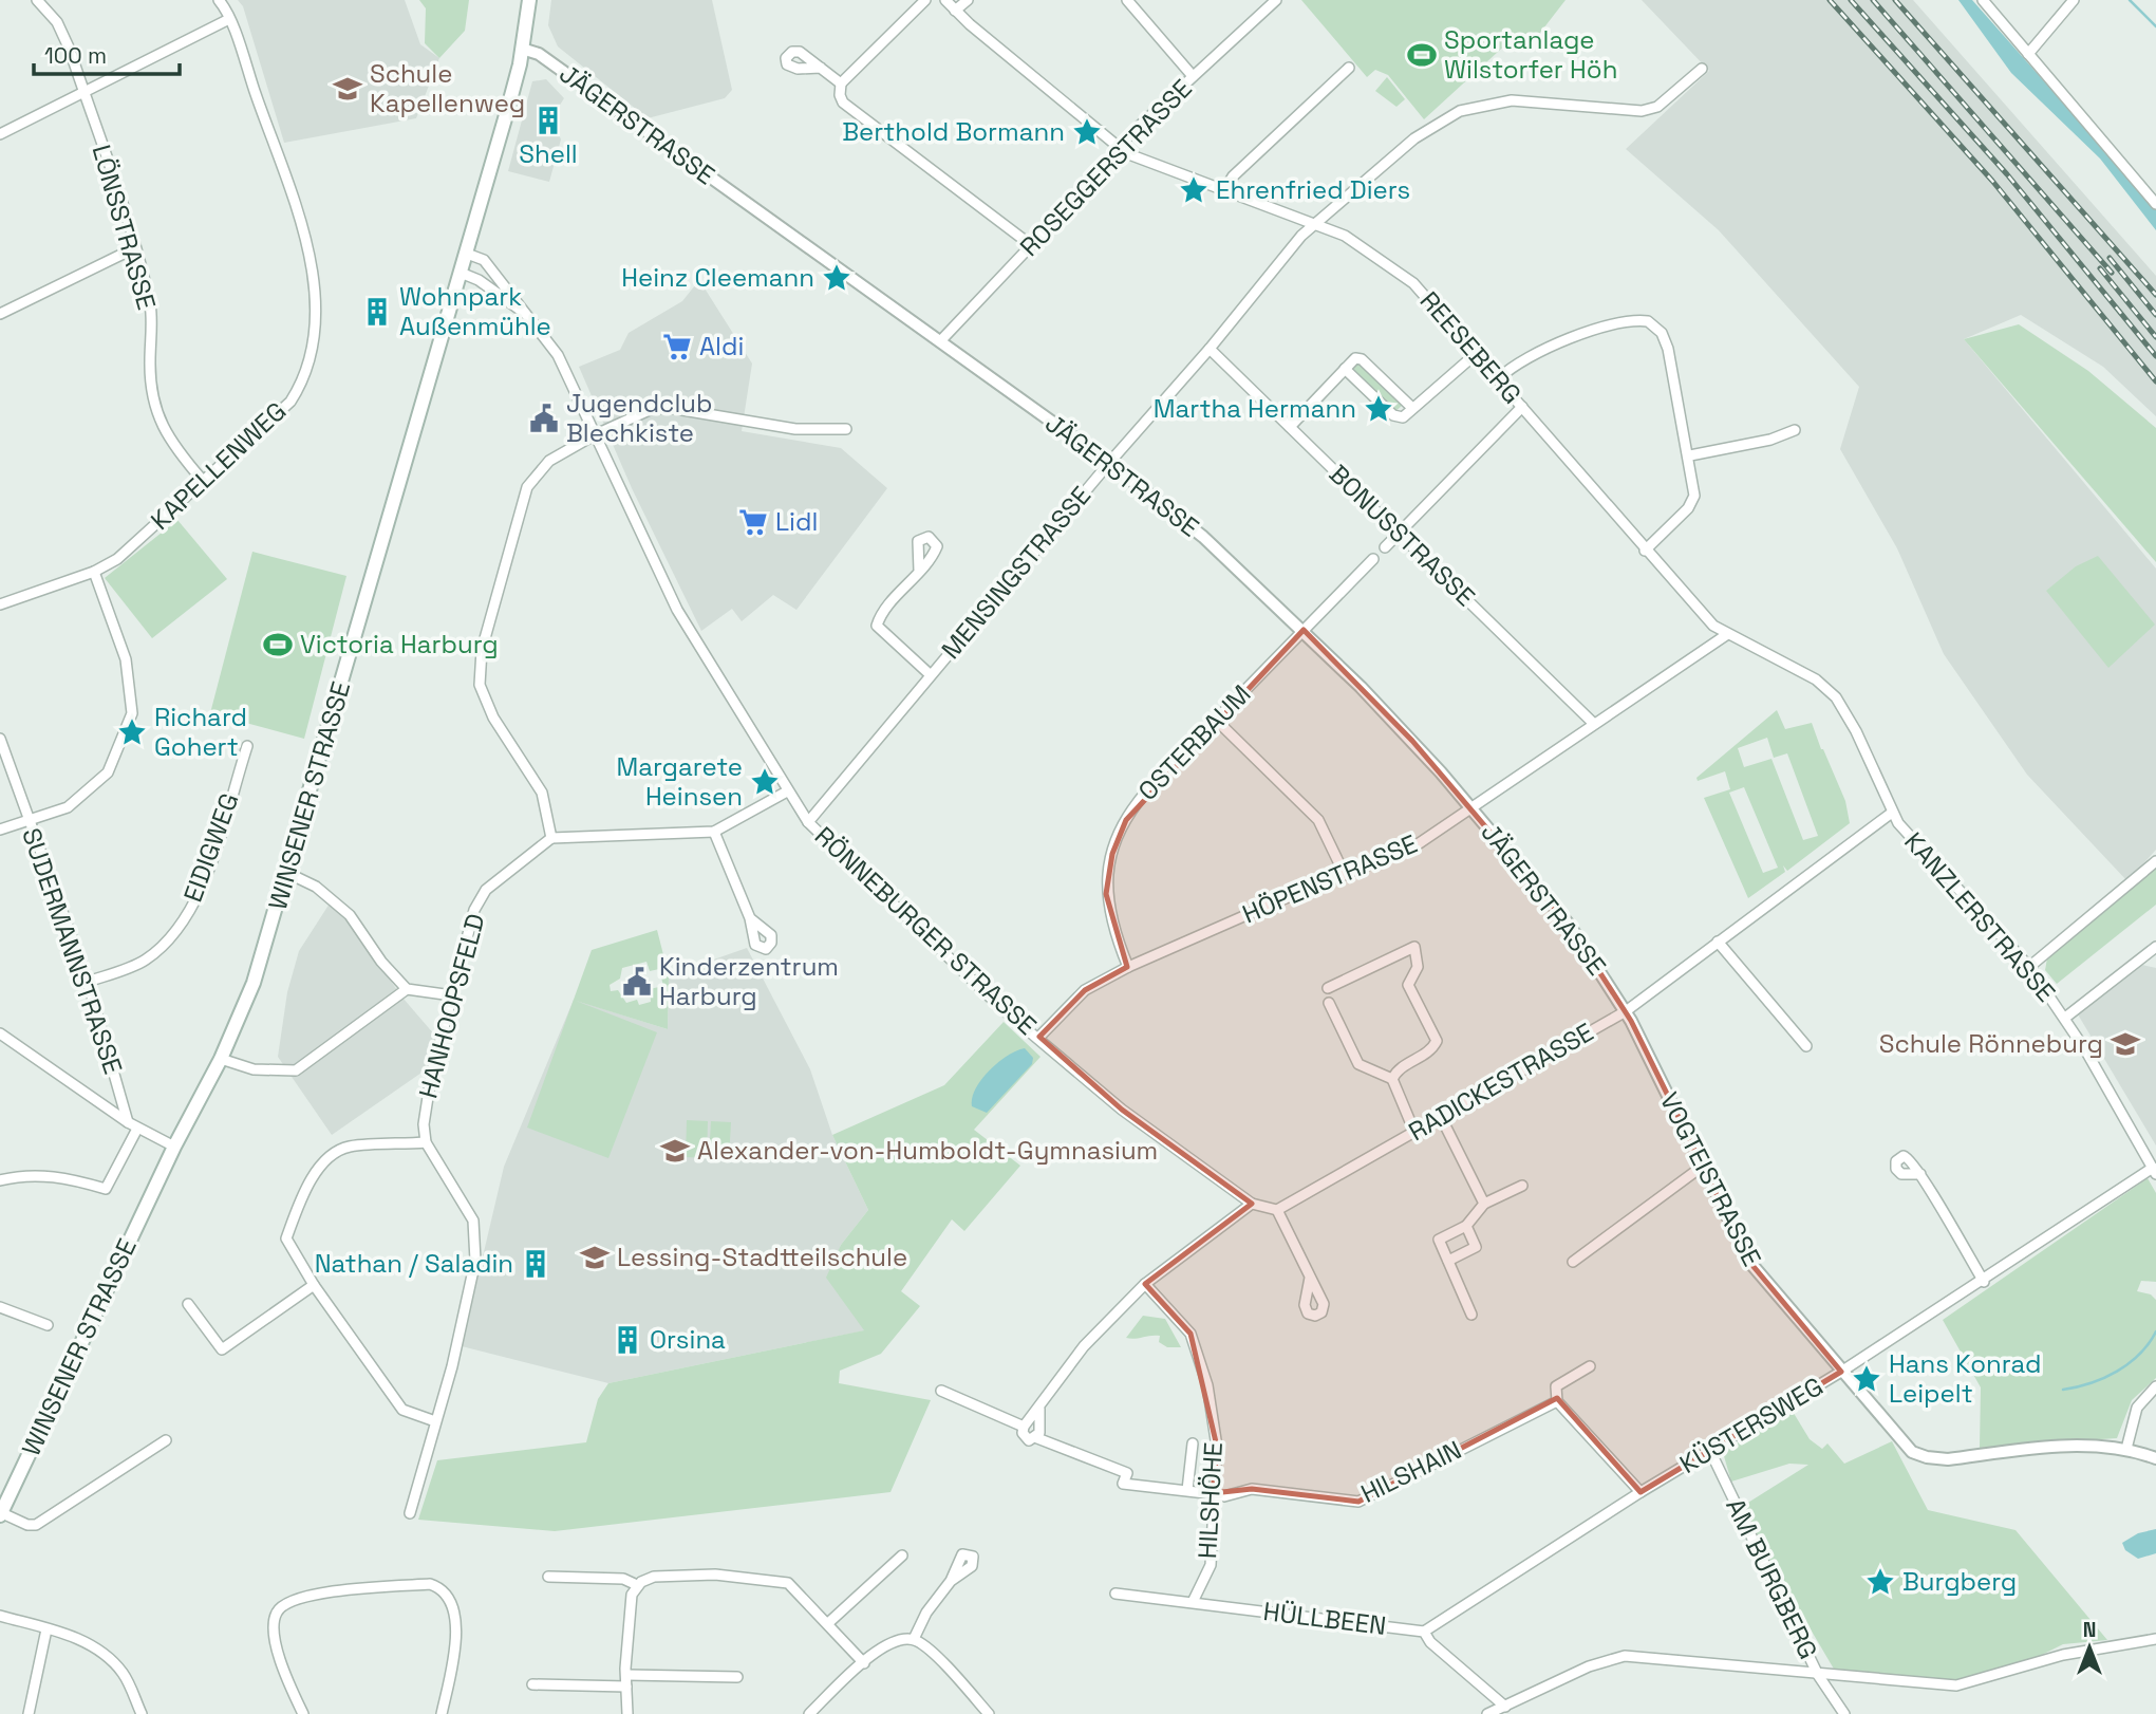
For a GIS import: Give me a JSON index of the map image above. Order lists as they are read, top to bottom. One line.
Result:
{"streets":{"main road":["WINSENER STRASSE"],"street":["JÄGERSTRASSE","ROSEGGERSTRASSE","LÖNSSTRASSE","REESEBERG","KAPELLENWEG","BONUSSTRASSE","MENSINGSTRASSE","OSTERBAUM","EIDIGWEG","HÖPENSTRASSE","KANZLERSTRASSE","RÖNNEBURGER STRASSE","SUDERMANNSTRASSE","HANHOOPSFELD","RADICKESTRASSE","VOGTEISTRASSE","KÜSTERSWEG","HILSHAIN","HILSHÖHE","AM BURGBERG","HÜLLBEEN"]},"crossings":[["JÄGERSTRASSE","ROSEGGERSTRASSE"],["JÄGERSTRASSE","MENSINGSTRASSE"],["JÄGERSTRASSE","OSTERBAUM"],["JÄGERSTRASSE","WINSENER STRASSE"],["JÄGERSTRASSE","HÖPENSTRASSE"],["JÄGERSTRASSE","RADICKESTRASSE"],["JÄGERSTRASSE","VOGTEISTRASSE"],["ROSEGGERSTRASSE","REESEBERG"],["LÖNSSTRASSE","KAPELLENWEG"],["REESEBERG","MENSINGSTRASSE"],["REESEBERG","HÖPENSTRASSE"],["REESEBERG","KANZLERSTRASSE"],["REESEBERG","RADICKESTRASSE"],["BONUSSTRASSE","MENSINGSTRASSE"],["BONUSSTRASSE","HÖPENSTRASSE"],["MENSINGSTRASSE","RÖNNEBURGER STRASSE"],["OSTERBAUM","HÖPENSTRASSE"],["WINSENER STRASSE","RÖNNEBURGER STRASSE"],["EIDIGWEG","SUDERMANNSTRASSE"],["HÖPENSTRASSE","RÖNNEBURGER STRASSE"],["KANZLERSTRASSE","RADICKESTRASSE"],["KANZLERSTRASSE","KÜSTERSWEG"],["RADICKESTRASSE","VOGTEISTRASSE"],["VOGTEISTRASSE","KÜSTERSWEG"],["KÜSTERSWEG","AM BURGBERG"],["KÜSTERSWEG","HÜLLBEEN"],["HILSHAIN","HILSHÖHE"],["HILSHÖHE","HÜLLBEEN"]],"places":{"sports":["Sportanlage Wilstorfer Höh","Victoria Harburg"],"school or university":["Schule Kapellenweg","Schule Rönneburg","Alexander-von-Humboldt-Gymnasium","Lessing-Stadtteilschule"],"building":["Shell","Wohnpark Außenmühle","Nathan / Saladin","Orsina"],"place":["Berthold Bormann","Ehrenfried Diers","Heinz Cleemann","Martha Hermann","Richard Gohert","Margarete Heinsen","Hans Konrad Leipelt","Burgberg"],"supermarket":["Aldi","Lidl"],"public building":["Jugendclub Blechkiste","Kinderzentrum Harburg"]},"scale_bar":"100 m","north":"top"}
